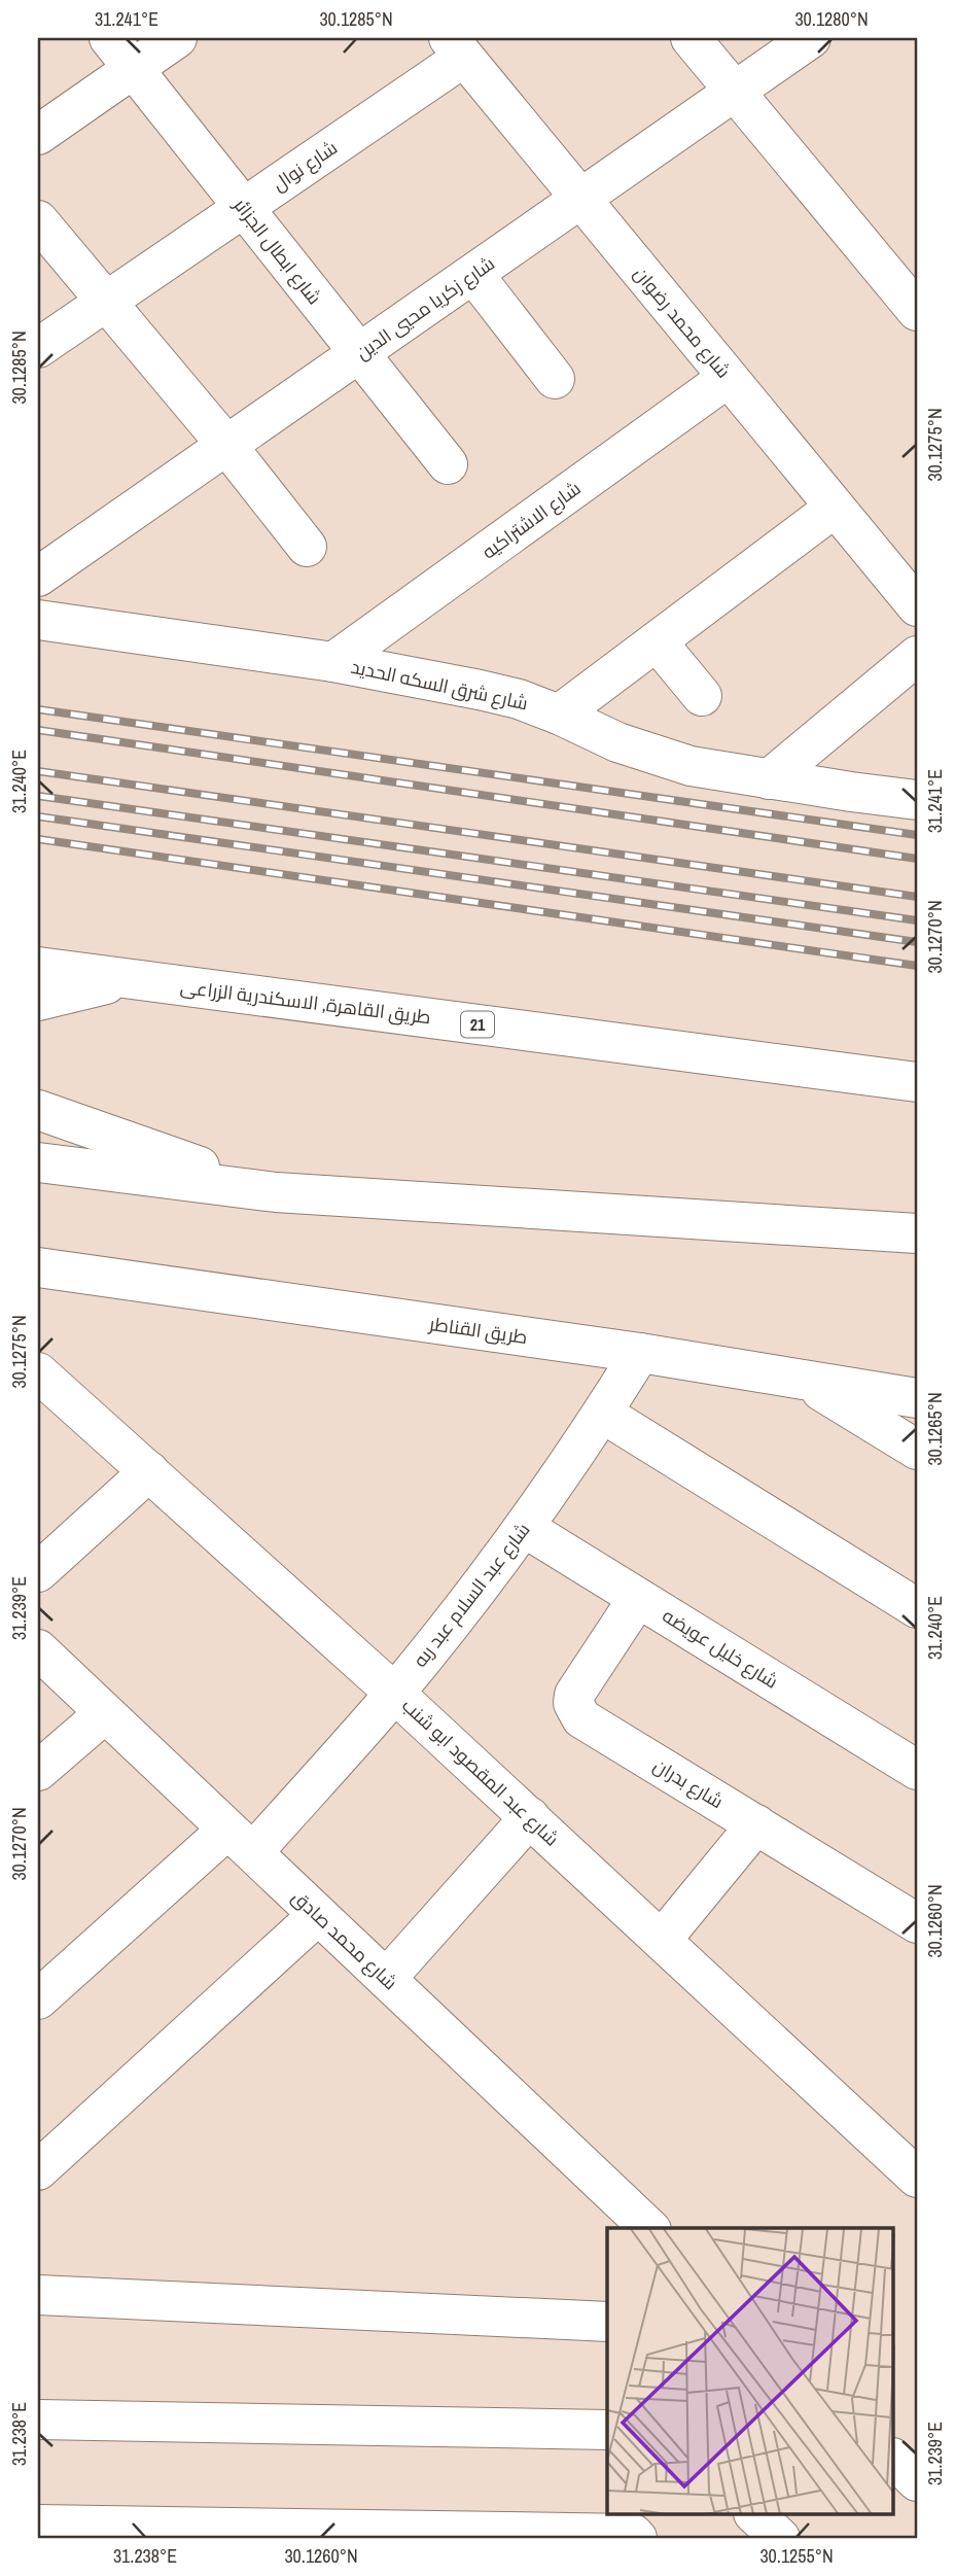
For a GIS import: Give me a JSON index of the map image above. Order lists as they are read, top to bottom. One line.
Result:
{"streets":{"main road":["شارع نوال","شارع ابطال الجزائر","شارع زكريا محيي الدين","شارع محمد رضوان","شارع الاشتراكيه","شارع شرق السكه الحديد","طريق القاهرة, الاسكندرية الزراعى","21","طريق القناطر","شارع عبد السلام عبد ربه","شارع خليل عويضه","شارع عبد المقصود ابو شنب","شارع بدران","شارع محمد صادق"]},"crossings":[["شارع نوال","شارع ابطال الجزائر"],["شارع نوال","شارع محمد رضوان"],["شارع ابطال الجزائر","شارع زكريا محيي الدين"],["شارع زكريا محيي الدين","شارع محمد رضوان"],["شارع محمد رضوان","شارع الاشتراكيه"],["شارع الاشتراكيه","شارع شرق السكه الحديد"],["طريق القناطر","شارع عبد السلام عبد ربه"],["شارع عبد السلام عبد ربه","شارع خليل عويضه"],["شارع عبد السلام عبد ربه","شارع عبد المقصود ابو شنب"],["شارع عبد السلام عبد ربه","شارع محمد صادق"],["شارع خليل عويضه","شارع بدران"]],"coordinates":["31.241°E","30.1285°N","30.1280°N","30.1275°N","31.240°E","30.1270°N","30.1265°N","31.239°E","30.1260°N","31.238°E","30.1255°N"]}
